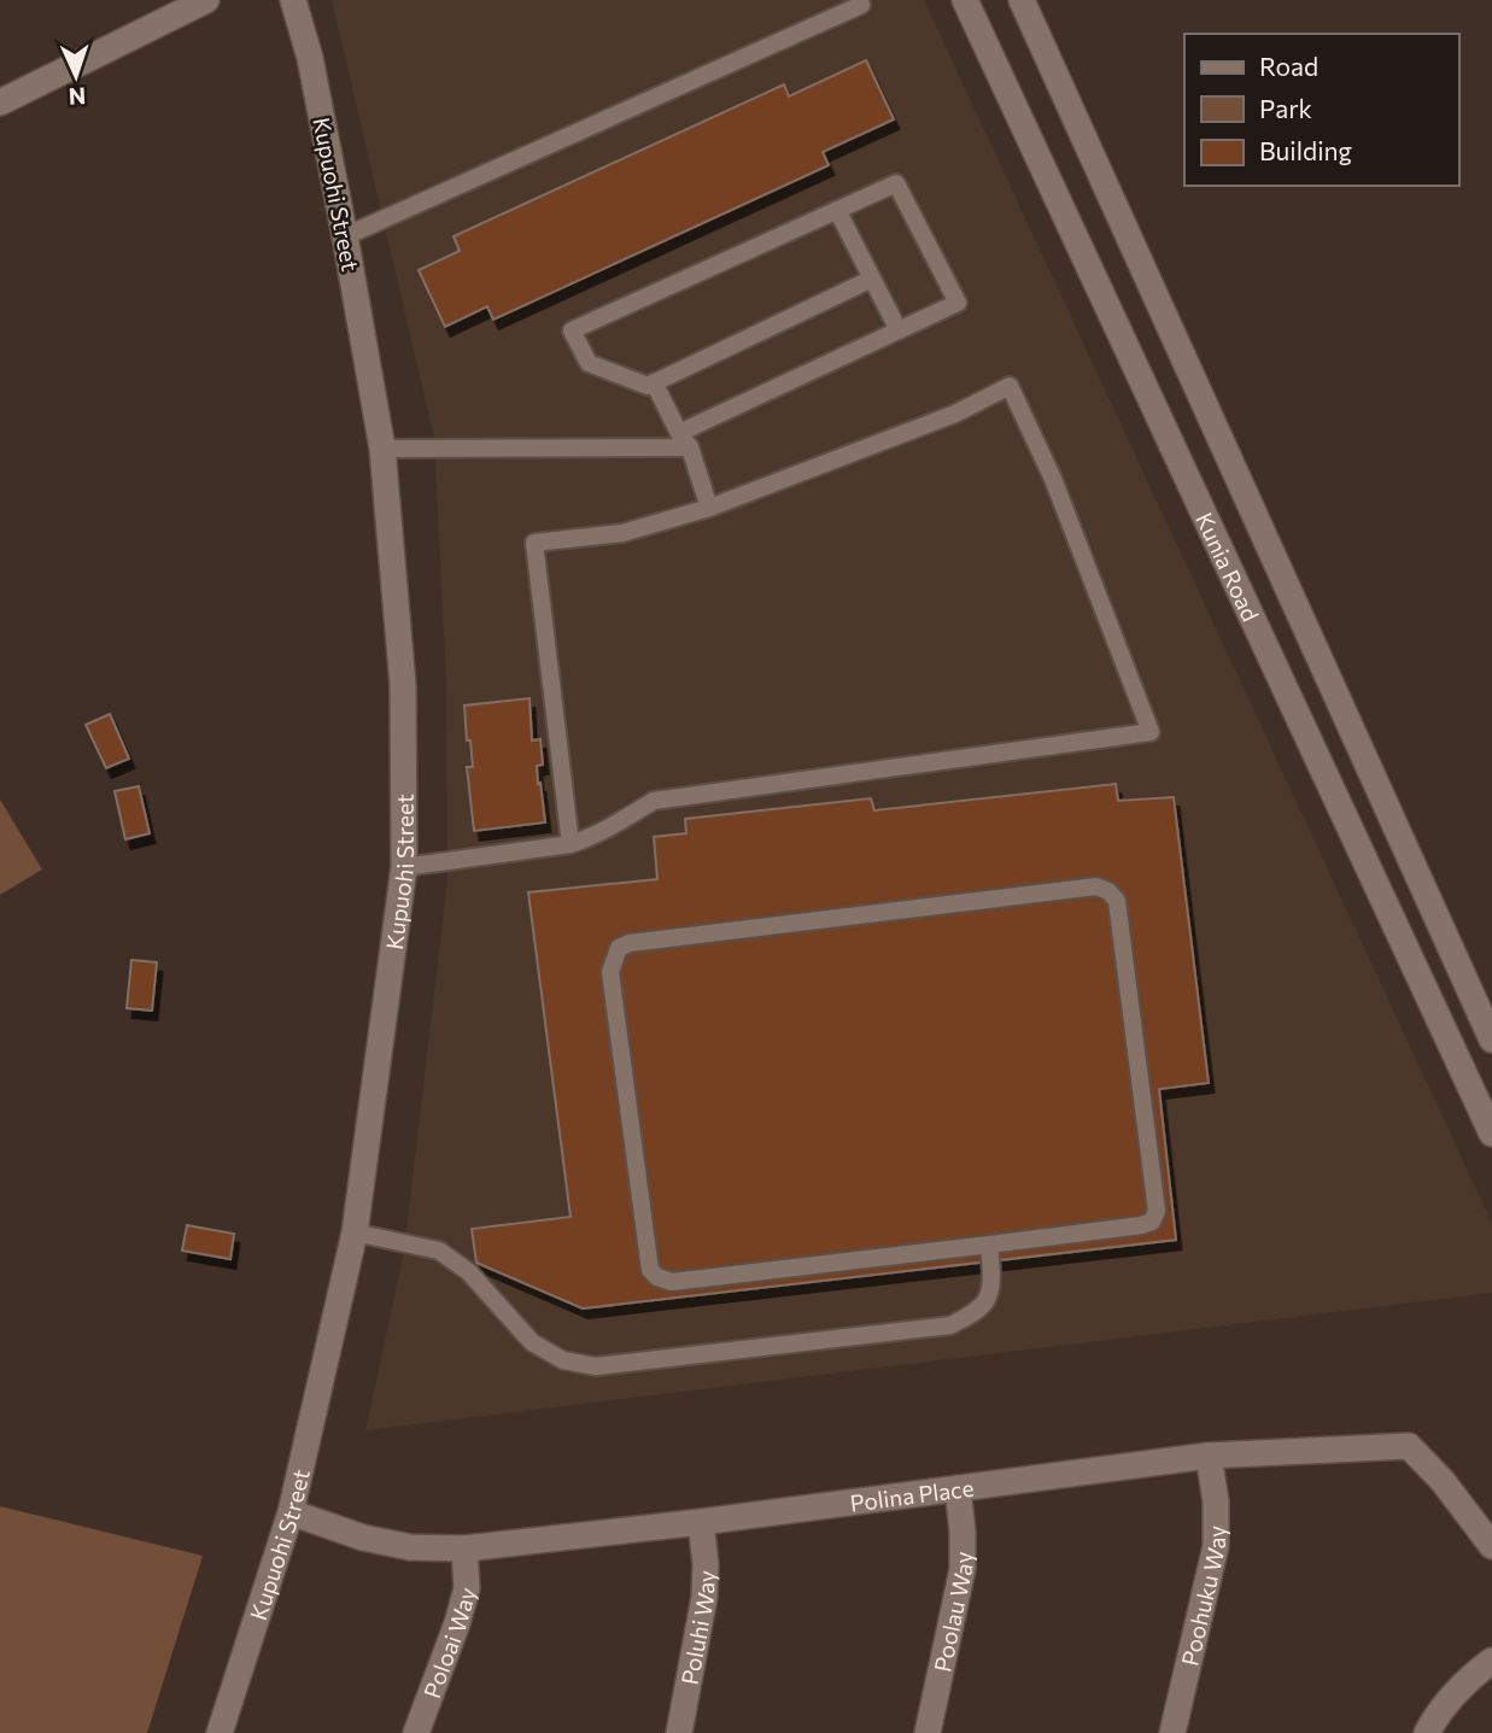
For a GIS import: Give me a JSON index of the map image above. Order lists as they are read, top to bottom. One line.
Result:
{"streets":{"street":["Kupuohi Street","Kunia Road","Polina Place","Poohuku Way","Poolau Way","Poluhi Way","Poloai Way"]},"crossings":[["Kupuohi Street","Polina Place"],["Polina Place","Poohuku Way"],["Polina Place","Poolau Way"],["Polina Place","Poluhi Way"],["Polina Place","Poloai Way"]],"legend":["Road","Park","Building"],"north":"bottom"}
